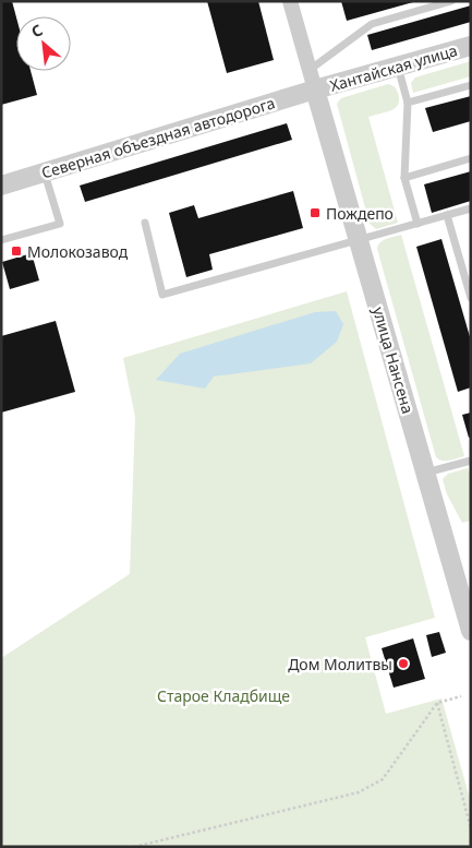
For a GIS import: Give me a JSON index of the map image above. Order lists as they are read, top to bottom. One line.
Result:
{"streets":{"street":["Хантайская улица","Северная объездная автодорога","улица Нансена"]},"crossings":[["Хантайская улица","Северная объездная автодорога"],["Хантайская улица","улица Нансена"],["Северная объездная автодорога","улица Нансена"]],"parks":["Старое Кладбище"],"places":{"transit":["Пождепо","Молокозавод"],"other":["Дом Молитвы"]},"north":"top left"}
